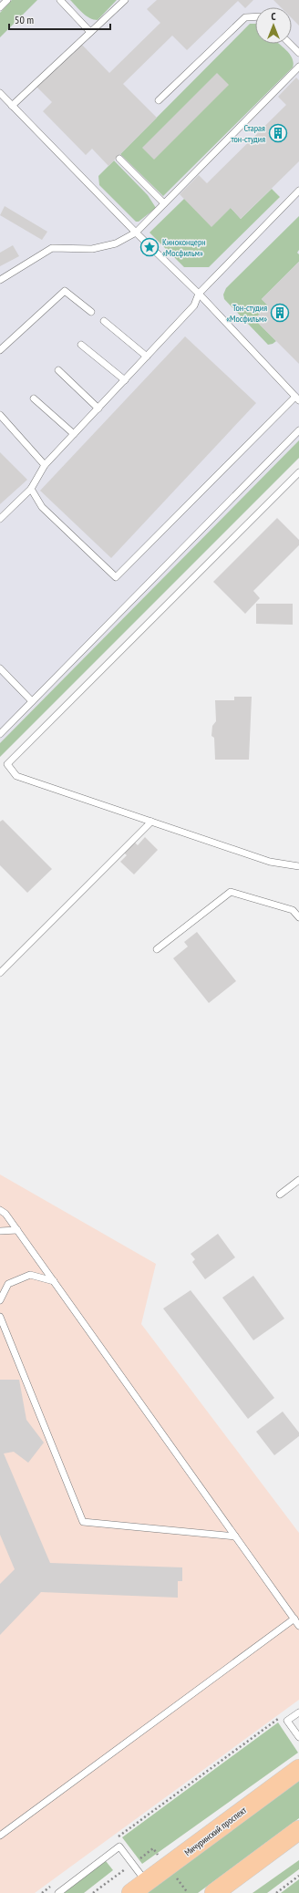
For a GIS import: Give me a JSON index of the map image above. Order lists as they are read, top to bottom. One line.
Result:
{"streets":{"main road":["Мичуринский проспект"]},"places":{"building":["Старая тон-студия","Тон-студия «Мосфильм»"],"place":["Киноконцерн «Мосфильм»"]},"scale_bar":"50 m","north":"top"}
